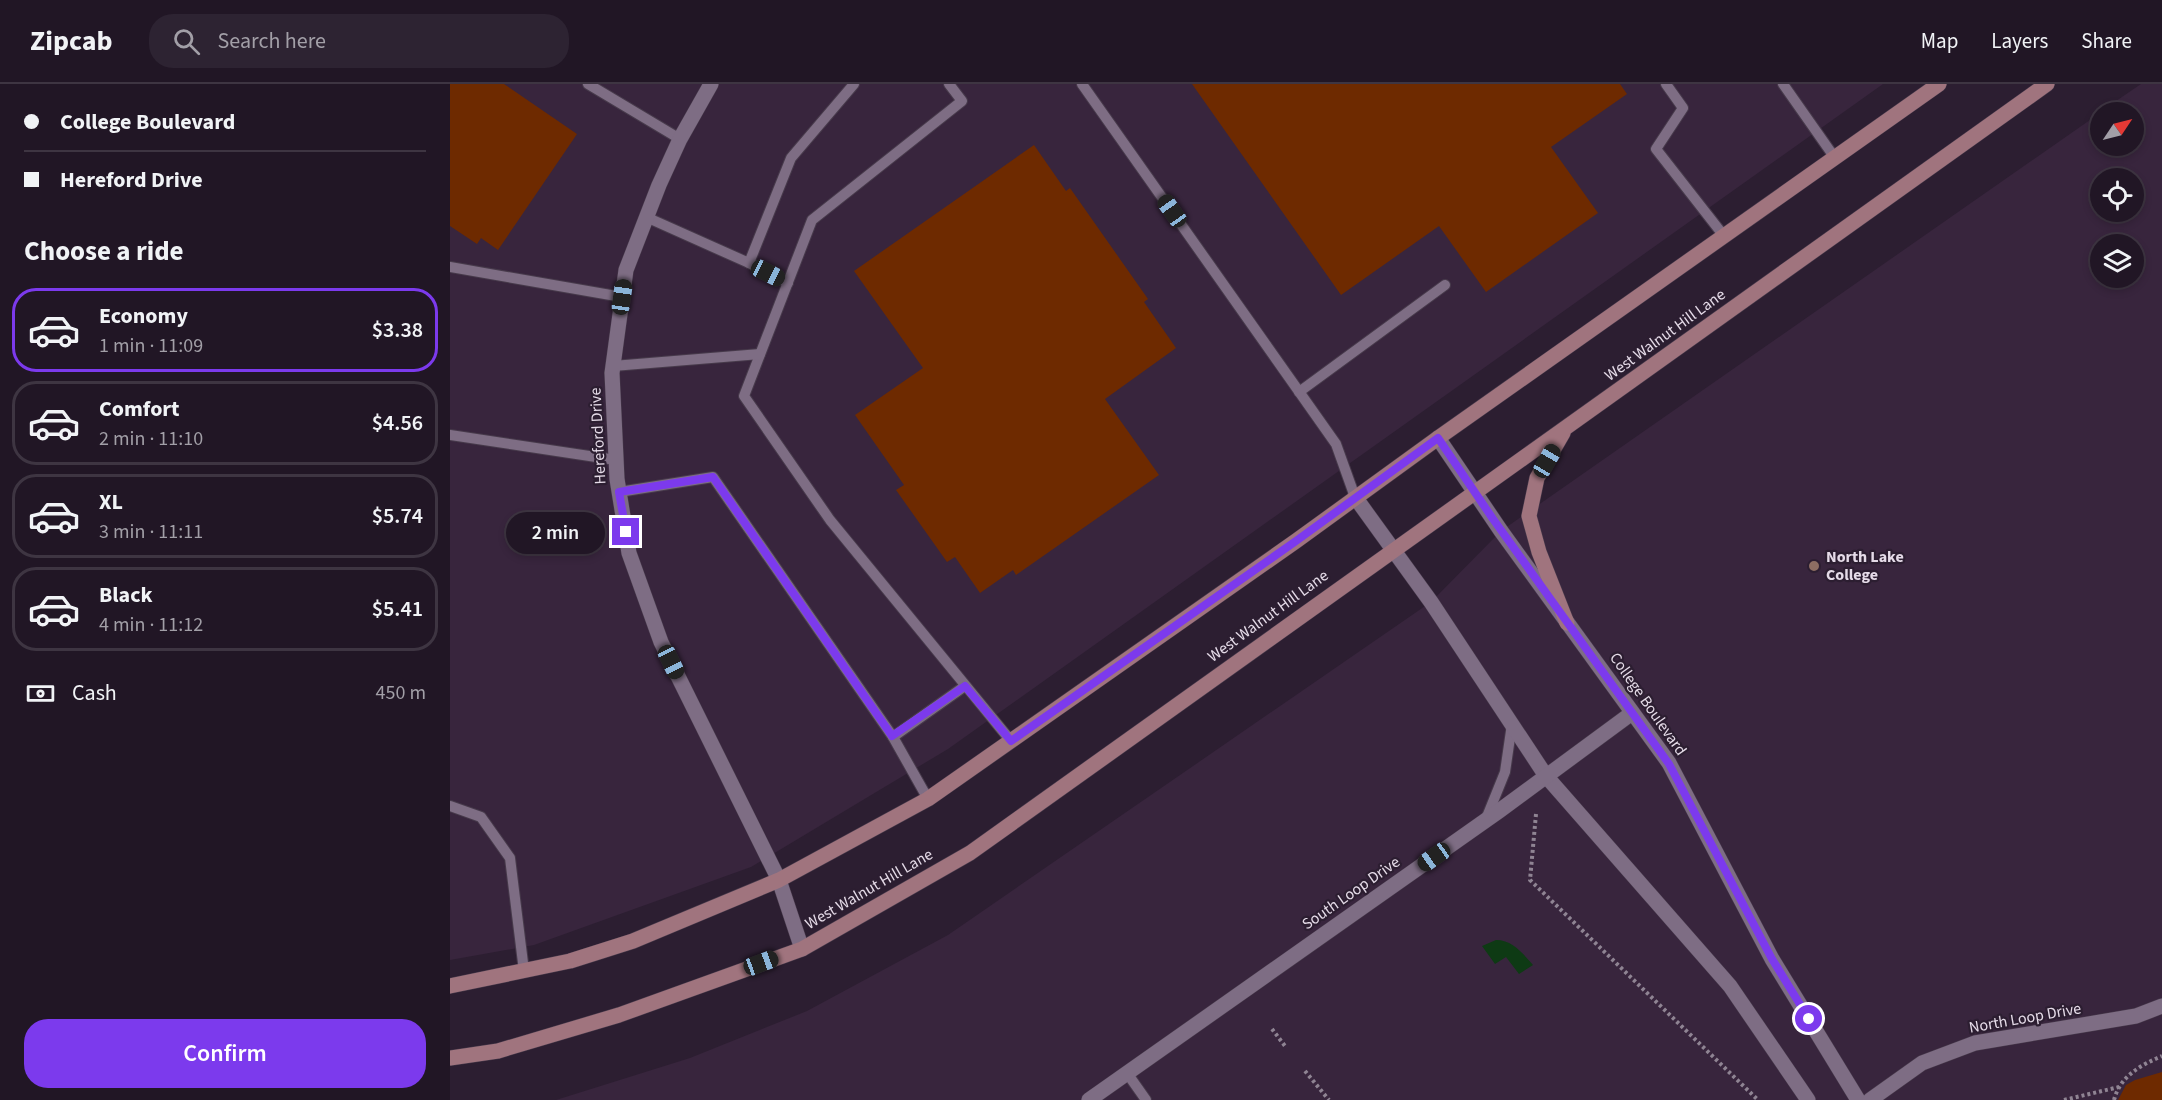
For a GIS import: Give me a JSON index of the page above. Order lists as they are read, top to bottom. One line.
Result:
{"streets":{"main road":["West Walnut Hill Lane"],"street":["Hereford Drive","College Boulevard","South Loop Drive","North Loop Drive"]},"crossings":[["West Walnut Hill Lane","Hereford Drive"],["West Walnut Hill Lane","College Boulevard"],["College Boulevard","South Loop Drive"]],"places":["North Lake College"],"north":"top right","page":{"header":"Zipcab","search":"Search here","nav":["Map","Layers","Share"],"banner":["College Boulevard","Hereford Drive"],"heading":"Choose a ride","list":[{"name":"Economy","note":"1 min · 11:09","value":"$3.38"},{"name":"Comfort","note":"2 min · 11:10","value":"$4.56"},{"name":"XL","note":"3 min · 11:11","value":"$5.74"},{"name":"Black","note":"4 min · 11:12","value":"$5.41"}],"bubble":"2 min","pay":["Cash","450 m"],"buttons":"Confirm"}}
